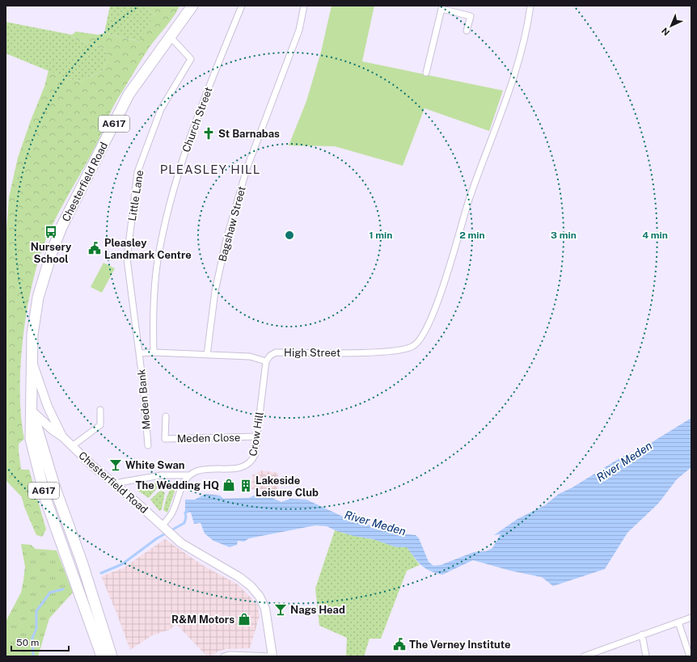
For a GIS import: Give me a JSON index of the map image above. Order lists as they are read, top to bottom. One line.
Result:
{"streets":{"highway":["A617","Chesterfield Road"],"street":["Church Street","Little Lane","Bagshaw Street","High Street","Meden Bank","Crow Hill","Meden Close"]},"crossings":[["A617","Chesterfield Road"],["Chesterfield Road","Little Lane"],["Little Lane","Meden Bank"],["High Street","Crow Hill"],["Crow Hill","Meden Close"]],"districts":["PLEASLEY HILL"],"water":["River Meden"],"places":{"church":["St Barnabas"],"bus stop":["Nursery School"],"public building":["Pleasley Landmark Centre","The Verney Institute"],"bar":["White Swan","Nags Head"],"shop":["The Wedding HQ","R&M Motors"],"building":["Lakeside Leisure Club"]},"scale_bar":"50 m","north":"bottom left","rings":["1 min","2 min","3 min","4 min"]}
